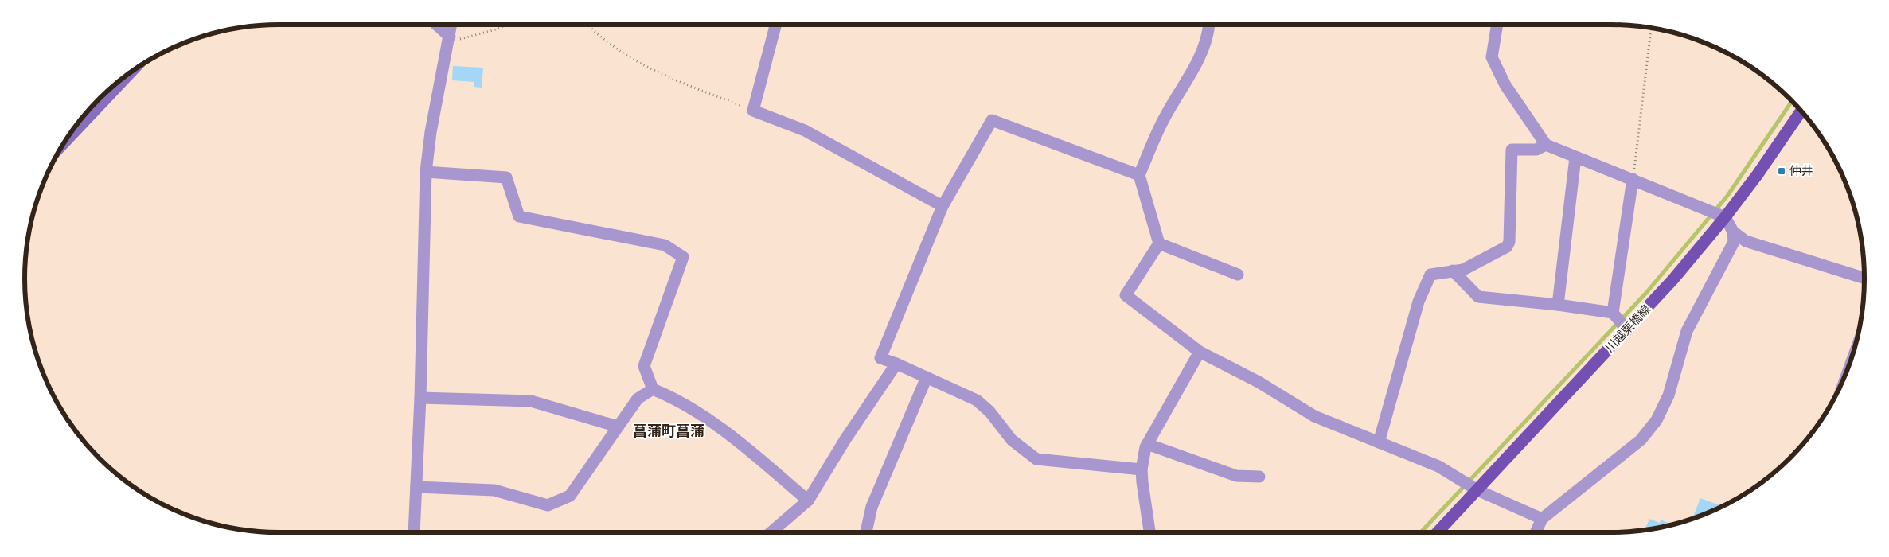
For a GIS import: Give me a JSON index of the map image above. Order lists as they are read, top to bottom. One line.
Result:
{"streets":{"main road":["川越栗橋線"]},"districts":["菖蒲町菖蒲"],"places":{"transit":["仲井"]}}
